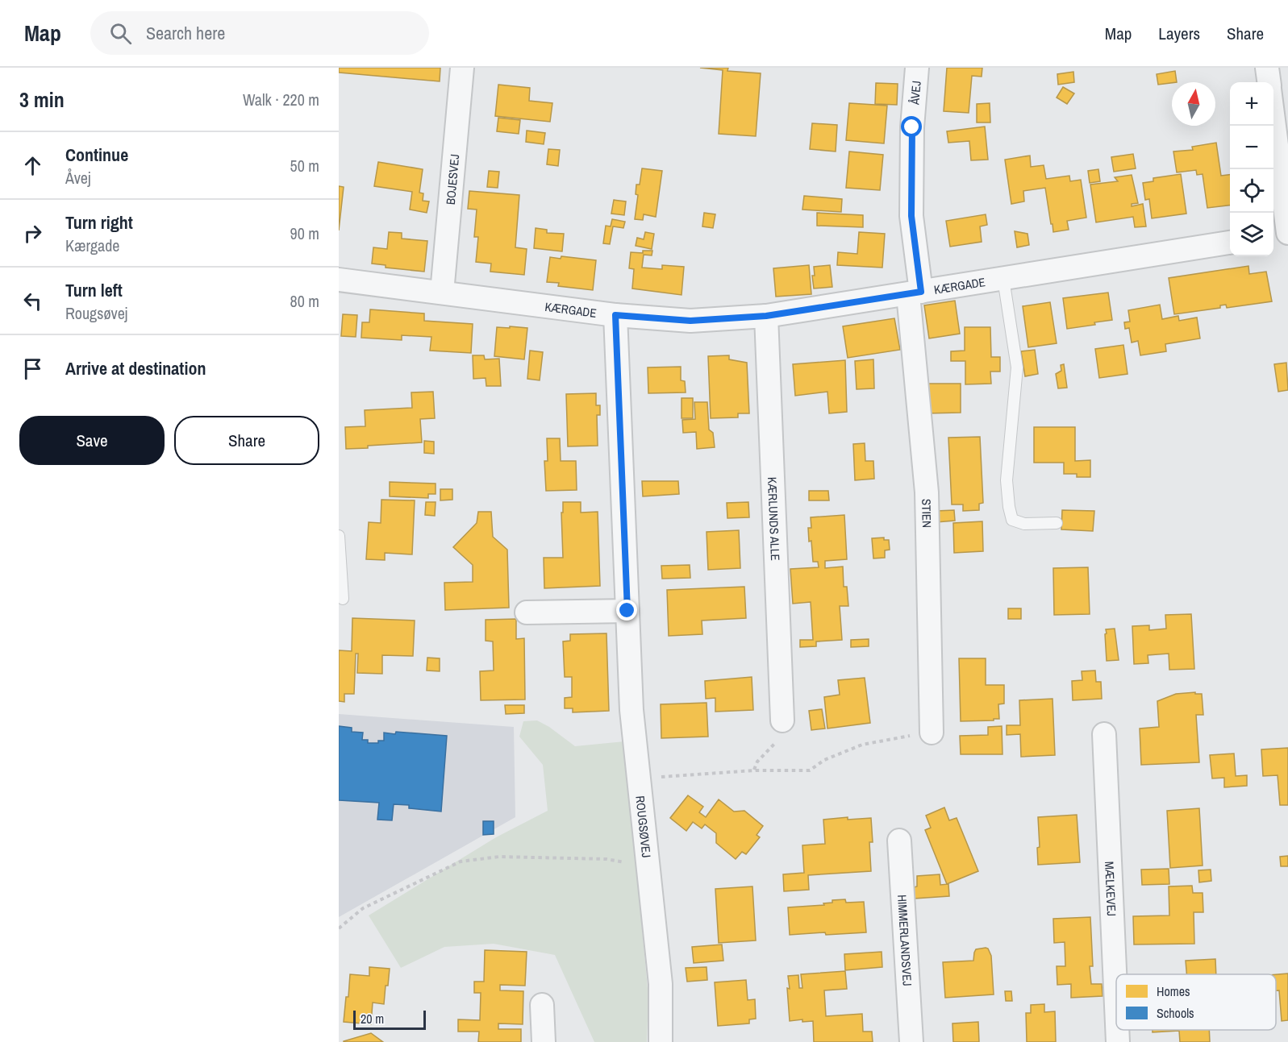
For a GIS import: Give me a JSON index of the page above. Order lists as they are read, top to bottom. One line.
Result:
{"streets":{"street":["ÅVEJ","BOJESVEJ","KÆRGADE","STIEN","KÆRLUNDS ALLE","ROUGSØVEJ","MÆLKEVEJ","HIMMERLANDSVEJ"]},"crossings":[["ÅVEJ","KÆRGADE"],["ÅVEJ","STIEN"],["BOJESVEJ","KÆRGADE"],["KÆRGADE","STIEN"],["KÆRGADE","KÆRLUNDS ALLE"],["KÆRGADE","ROUGSØVEJ"]],"legend":["Homes","Schools"],"scale_bar":"20 m","north":"top","page":{"header":"Map","search":"Search here","nav":["Map","Layers","Share"],"heading":["3 min","Walk · 220 m"],"map_buttons":["+","−"],"list":[["Continue","Åvej","50 m"],["Turn right","Kærgade","90 m"],["Turn left","Rougsøvej","80 m"],"Arrive at destination"],"buttons":["Save","Share"],"scale":"20 m"}}
